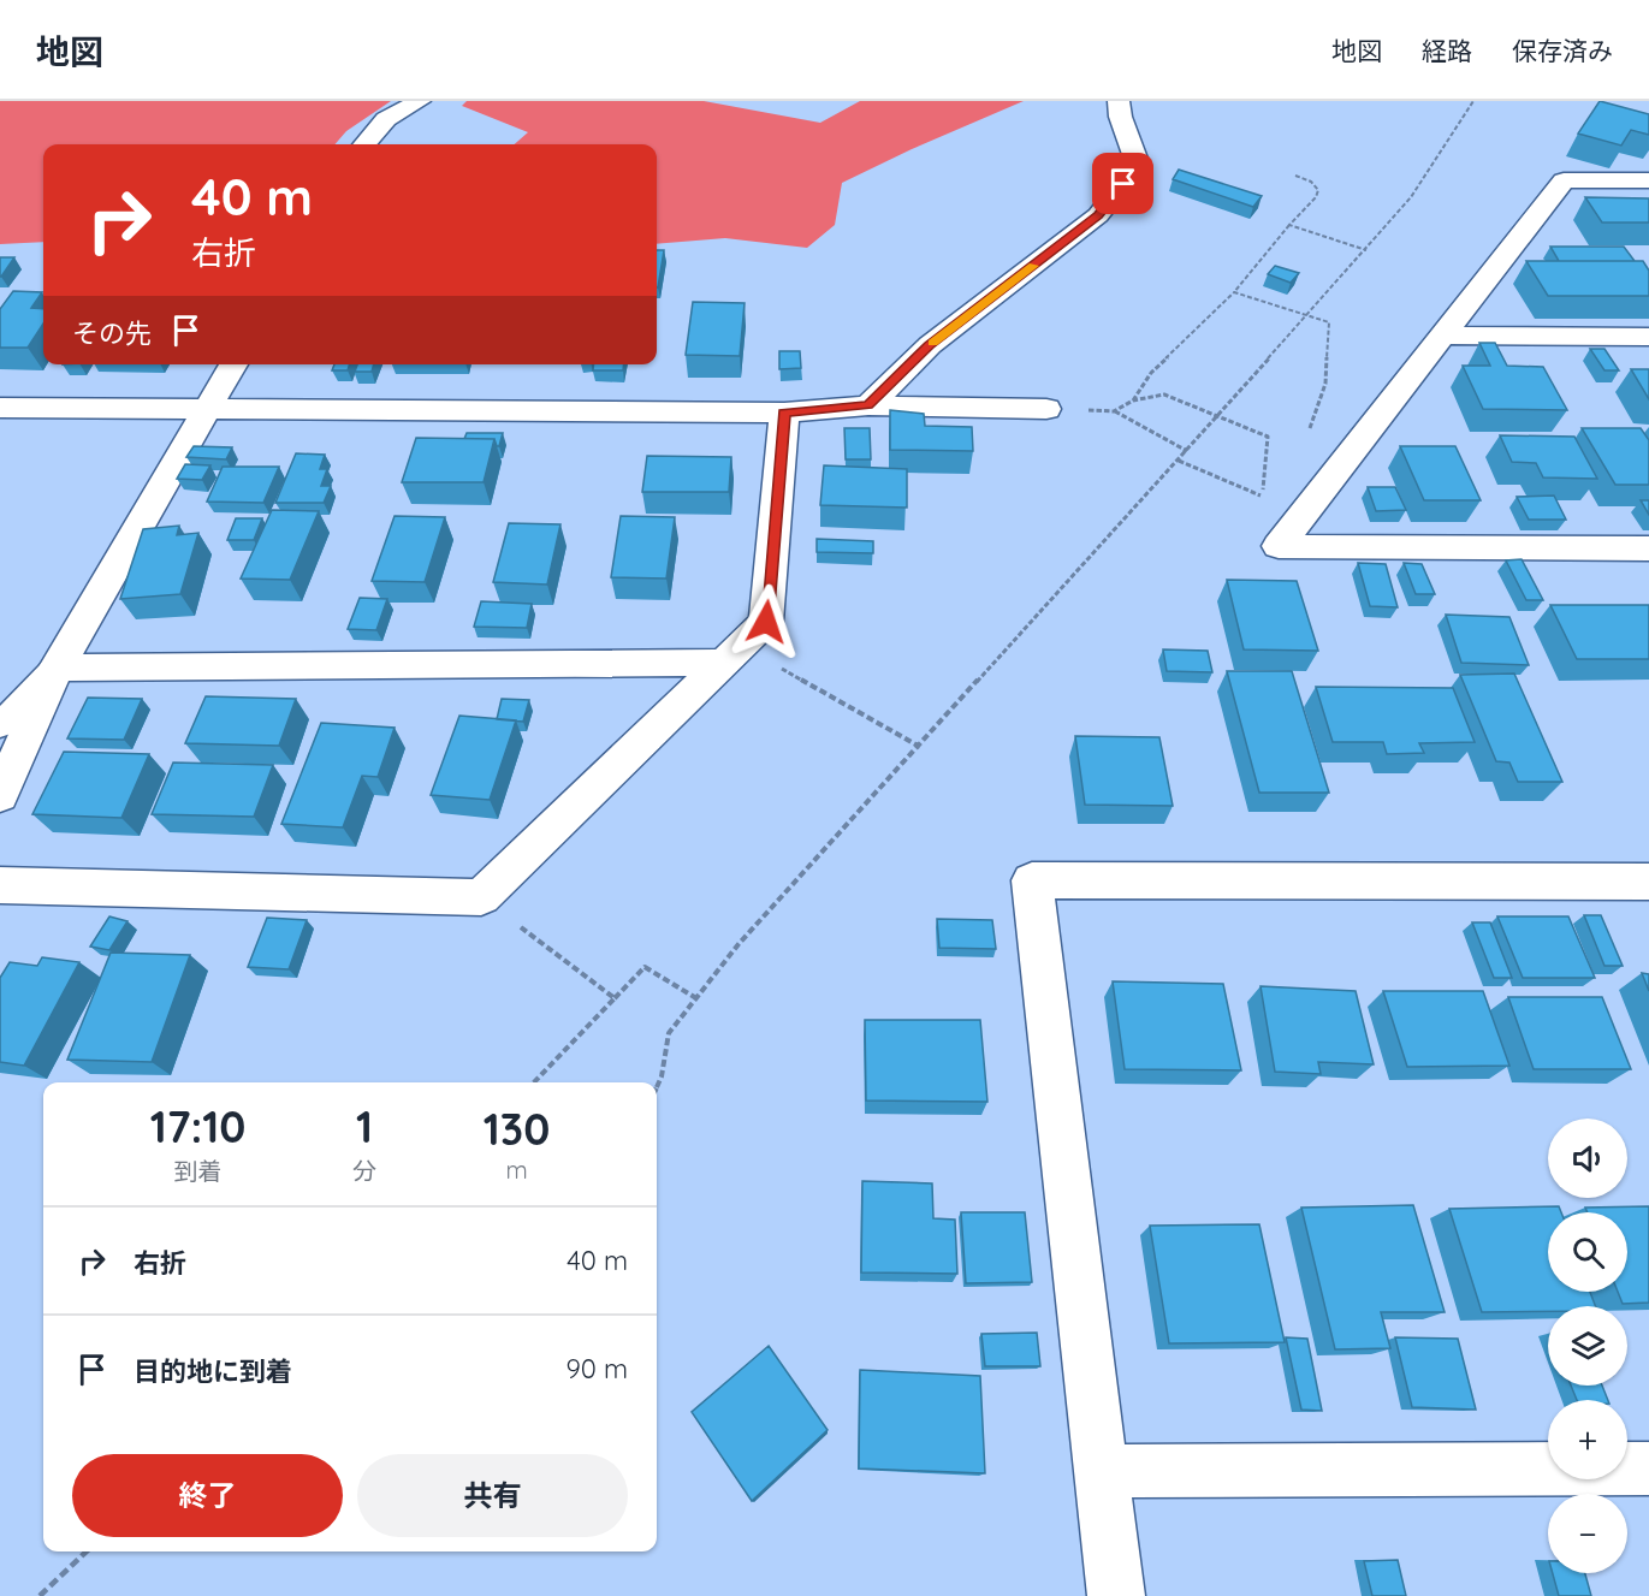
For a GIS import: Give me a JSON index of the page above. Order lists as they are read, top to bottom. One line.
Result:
{"page":{"header":"地図","nav":["地図","経路","保存済み"],"turn":["40 m","右折"],"then":"その先","eta":["17:10","到着","1","分","130","m"],"map_buttons":["+","−"],"list":[{"name":"右折","value":"40 m"},{"name":"目的地に到着","value":"90 m"}],"buttons":["終了","共有"]}}
